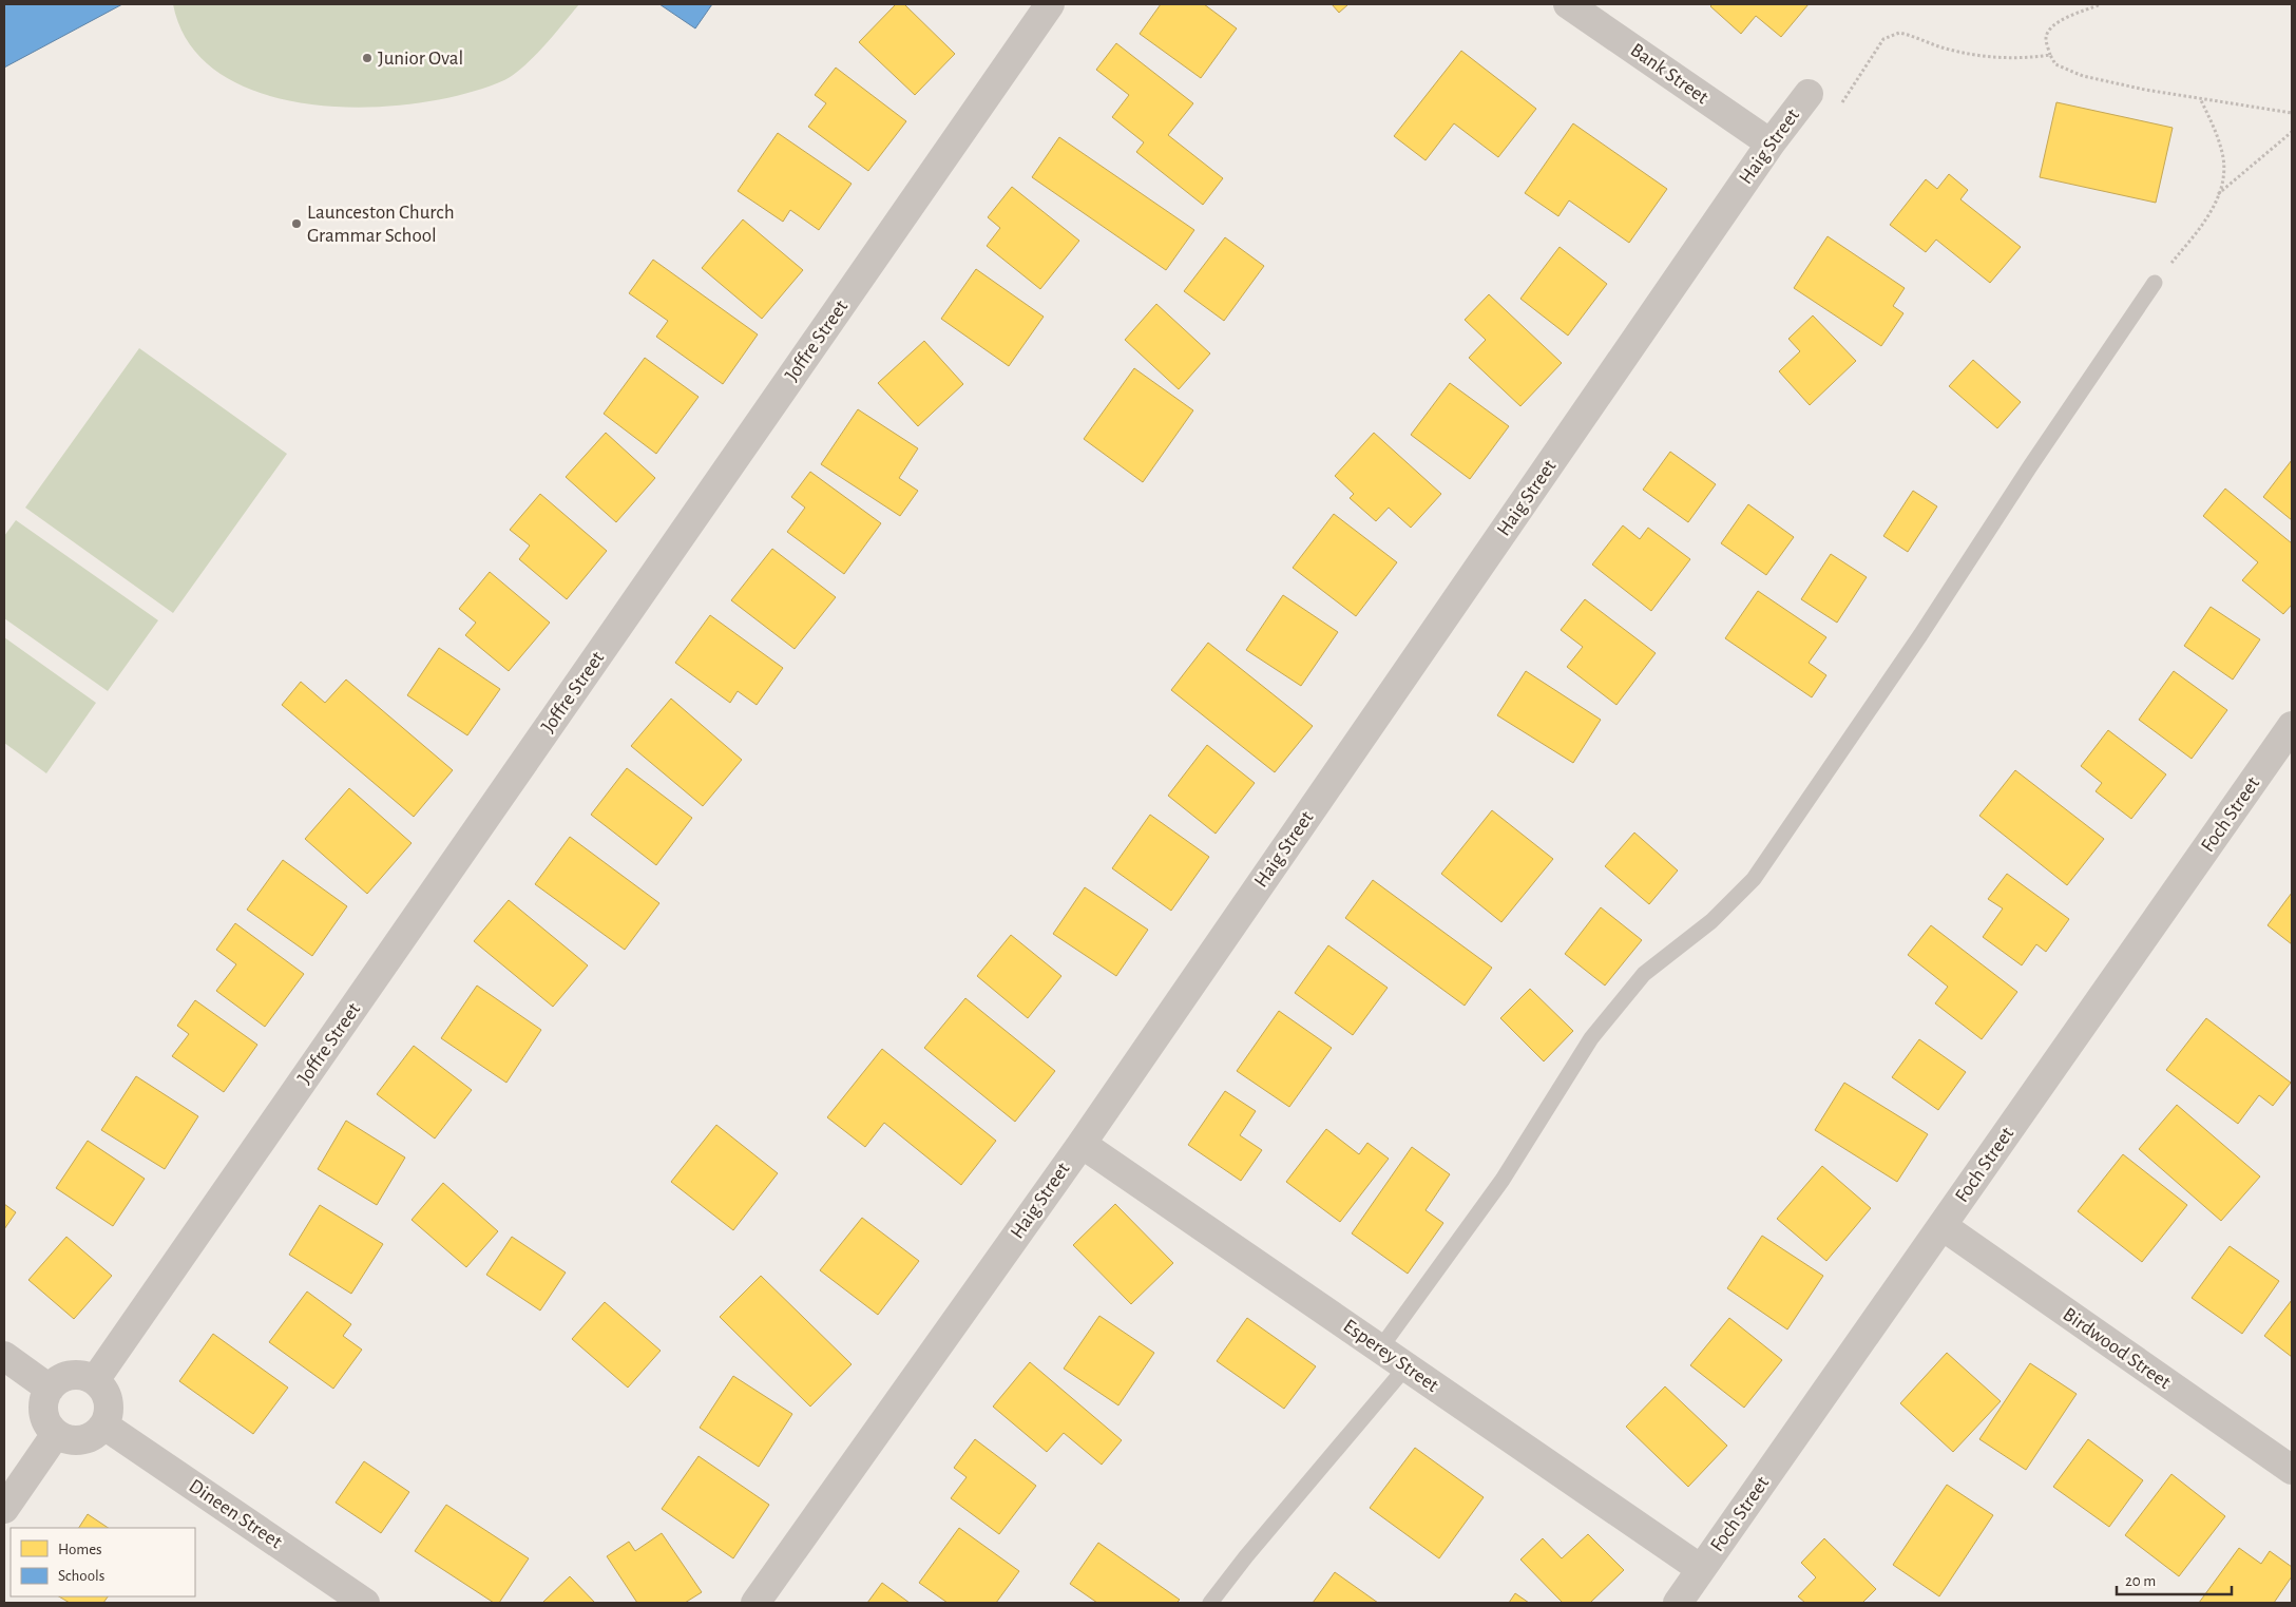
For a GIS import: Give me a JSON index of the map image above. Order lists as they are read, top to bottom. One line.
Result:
{"streets":{"street":["Bank Street","Haig Street","Joffre Street","Foch Street","Birdwood Street","Esperey Street","Dineen Street"]},"crossings":[["Bank Street","Haig Street"],["Haig Street","Esperey Street"],["Joffre Street","Dineen Street"],["Foch Street","Birdwood Street"],["Foch Street","Esperey Street"]],"places":["Junior Oval","Launceston Church Grammar School"],"legend":["Homes","Schools"],"scale_bar":"20 m"}
